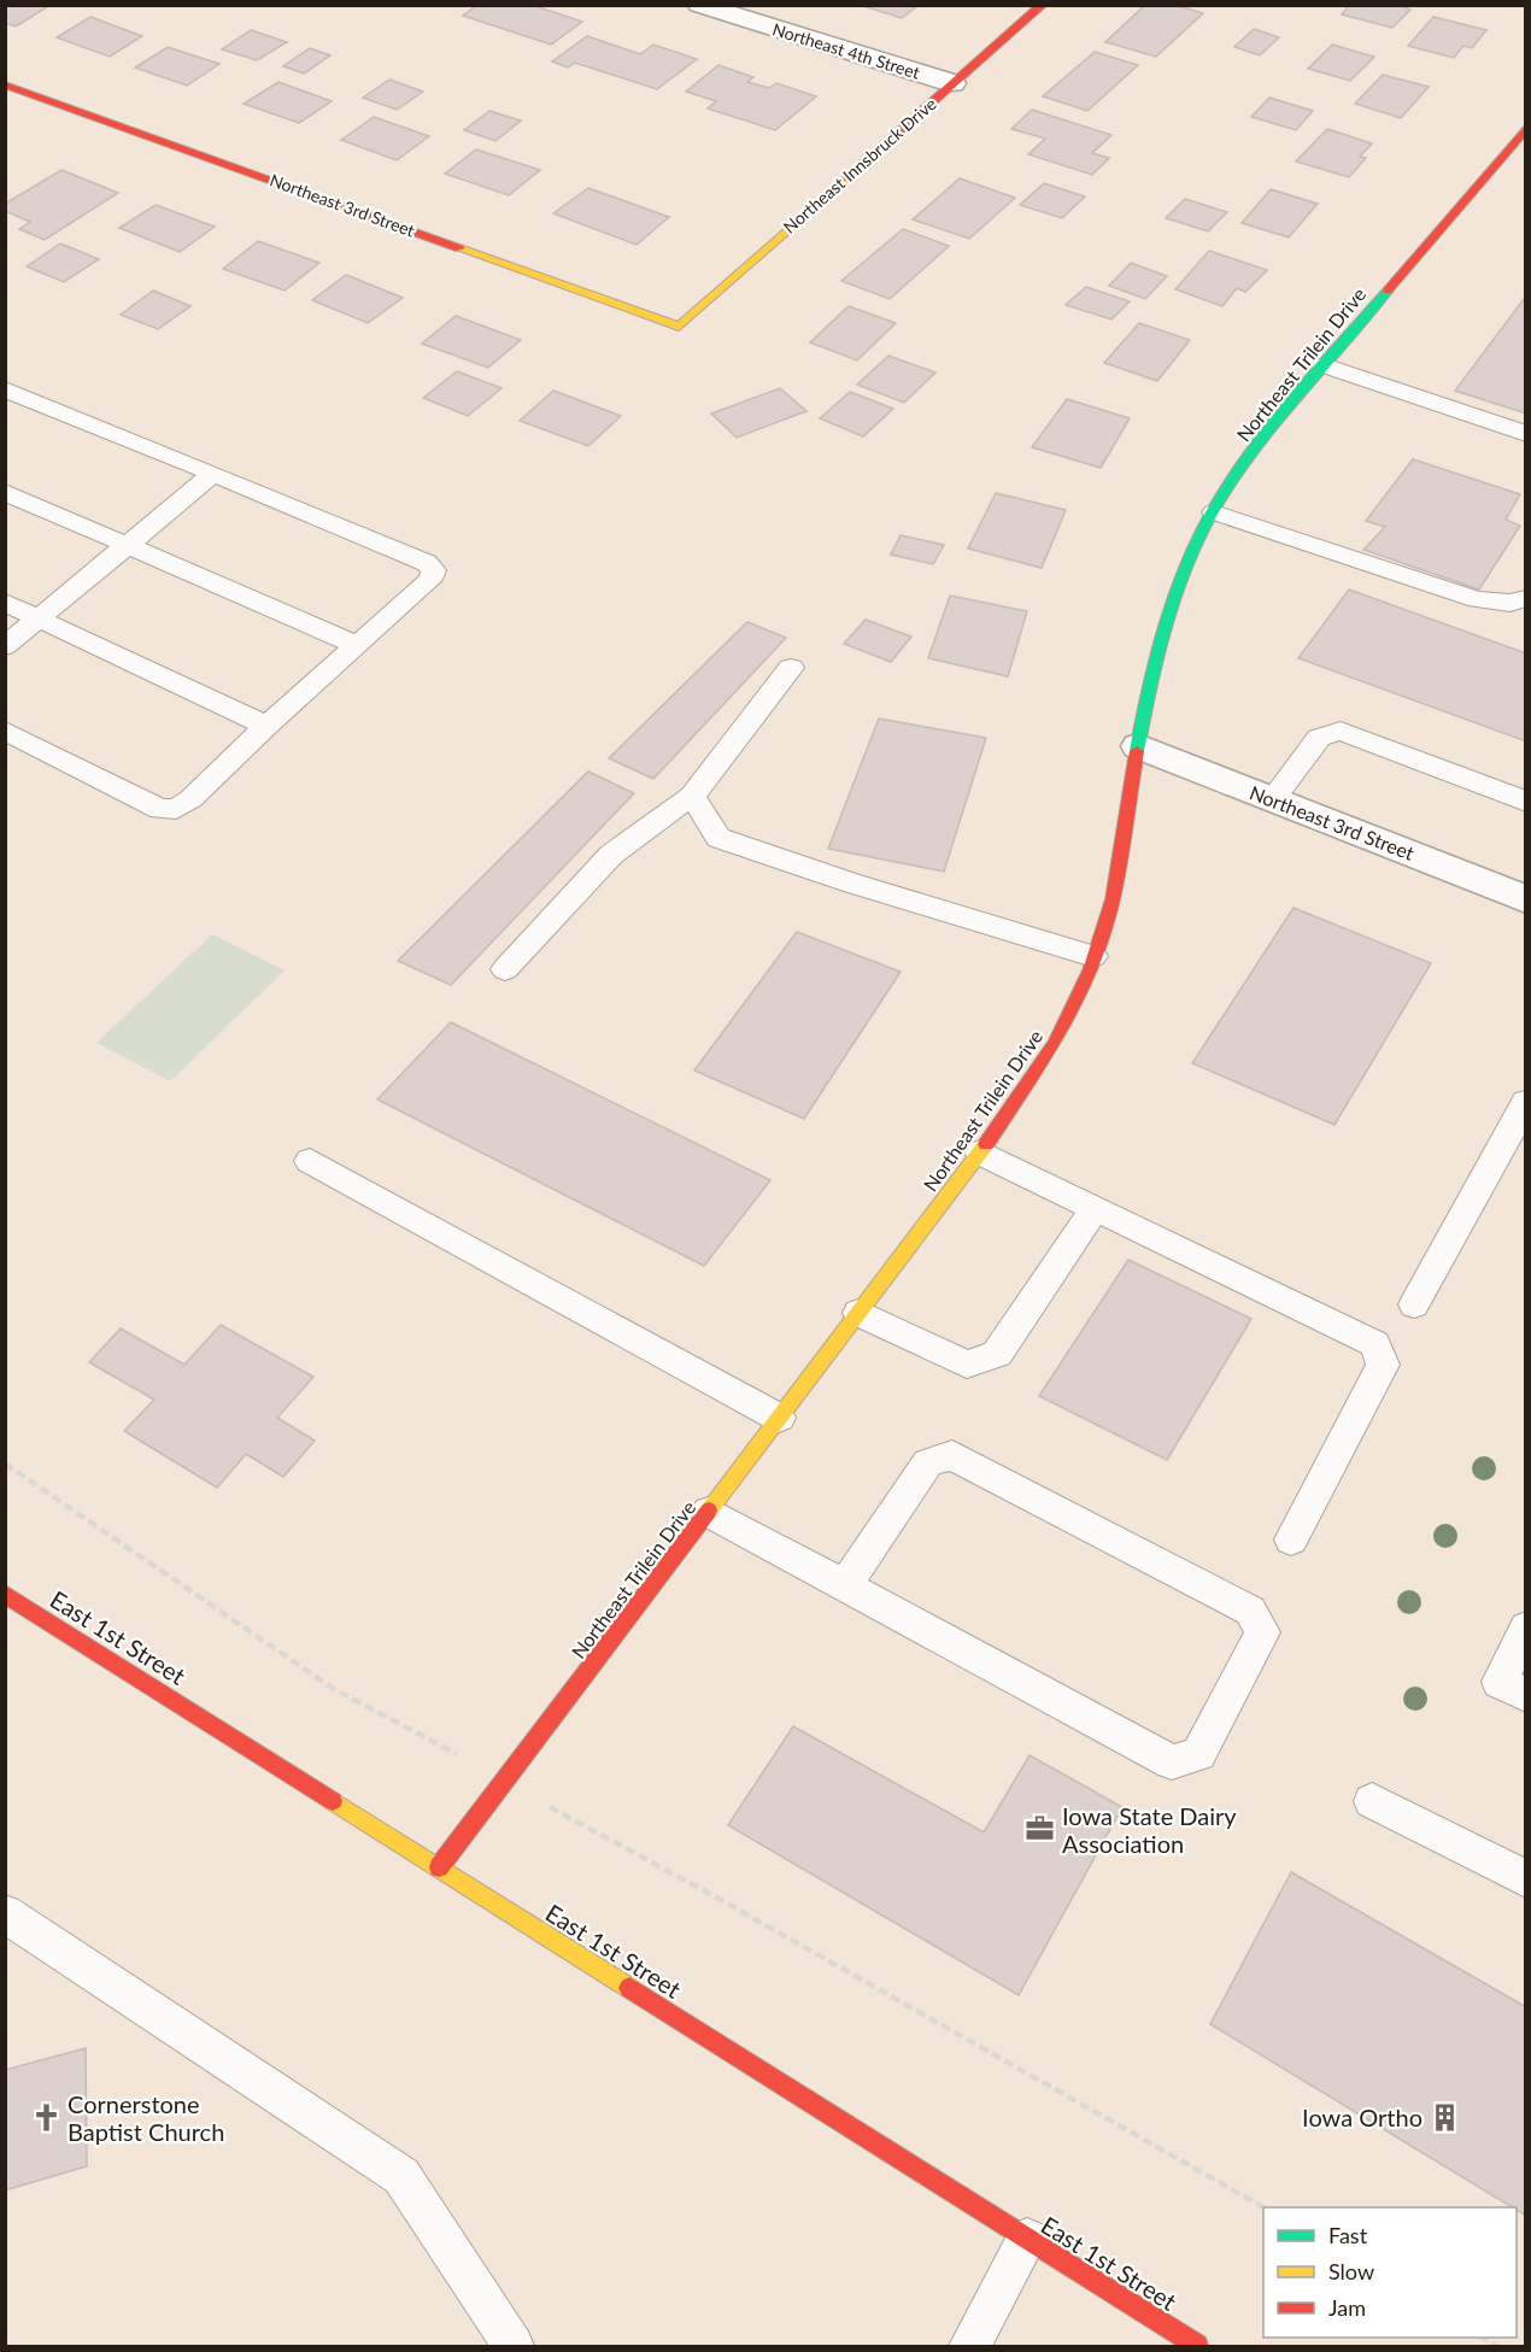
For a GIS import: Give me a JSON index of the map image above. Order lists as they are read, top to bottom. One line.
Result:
{"streets":{"street":["Northeast 4th Street","Northeast Innsbruck Drive","Northeast 3rd Street","Northeast Trilein Drive","East 1st Street"]},"crossings":[["Northeast 4th Street","Northeast Innsbruck Drive"],["Northeast Innsbruck Drive","Northeast 3rd Street"],["Northeast 3rd Street","Northeast Trilein Drive"],["Northeast Trilein Drive","East 1st Street"]],"places":{"office":["Iowa State Dairy Association"],"building":["Iowa Ortho"],"church":["Cornerstone Baptist Church"]},"legend":["Fast","Slow","Jam"]}
